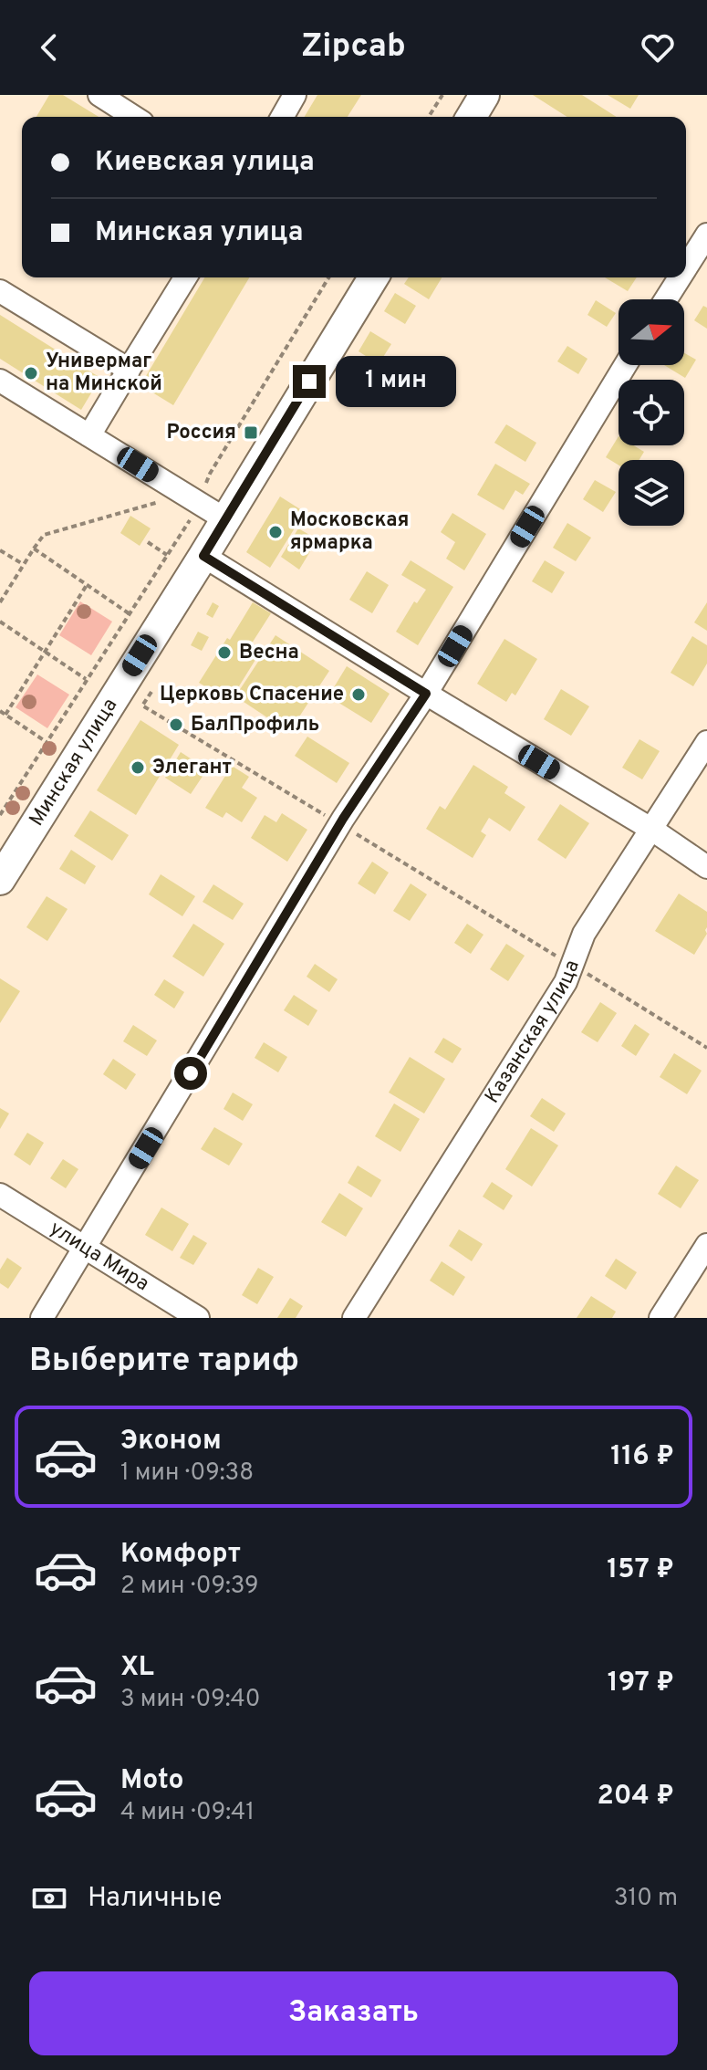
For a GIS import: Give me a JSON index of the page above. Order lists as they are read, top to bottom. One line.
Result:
{"streets":{"main road":["Минская улица"],"street":["Казанская улица","улица Мира"]},"places":{"other":["Универмаг на Минской","Московская ярмарка","Весна","Церковь Спасение","БалПрофиль","Элегант"],"transit":["Россия"]},"north":"right","page":{"header":"Zipcab","banner":["Киевская улица","Минская улица"],"bubble":"1 мин","heading":"Выберите тариф","list":[{"name":"Эконом","note":"1 мин · 09:38","value":"116 ₽"},{"name":"Комфорт","note":"2 мин · 09:39","value":"157 ₽"},{"name":"XL","note":"3 мин · 09:40","value":"197 ₽"},{"name":"Moto","note":"4 мин · 09:41","value":"204 ₽"}],"pay":["Наличные","310 m"],"buttons":"Заказать"}}
